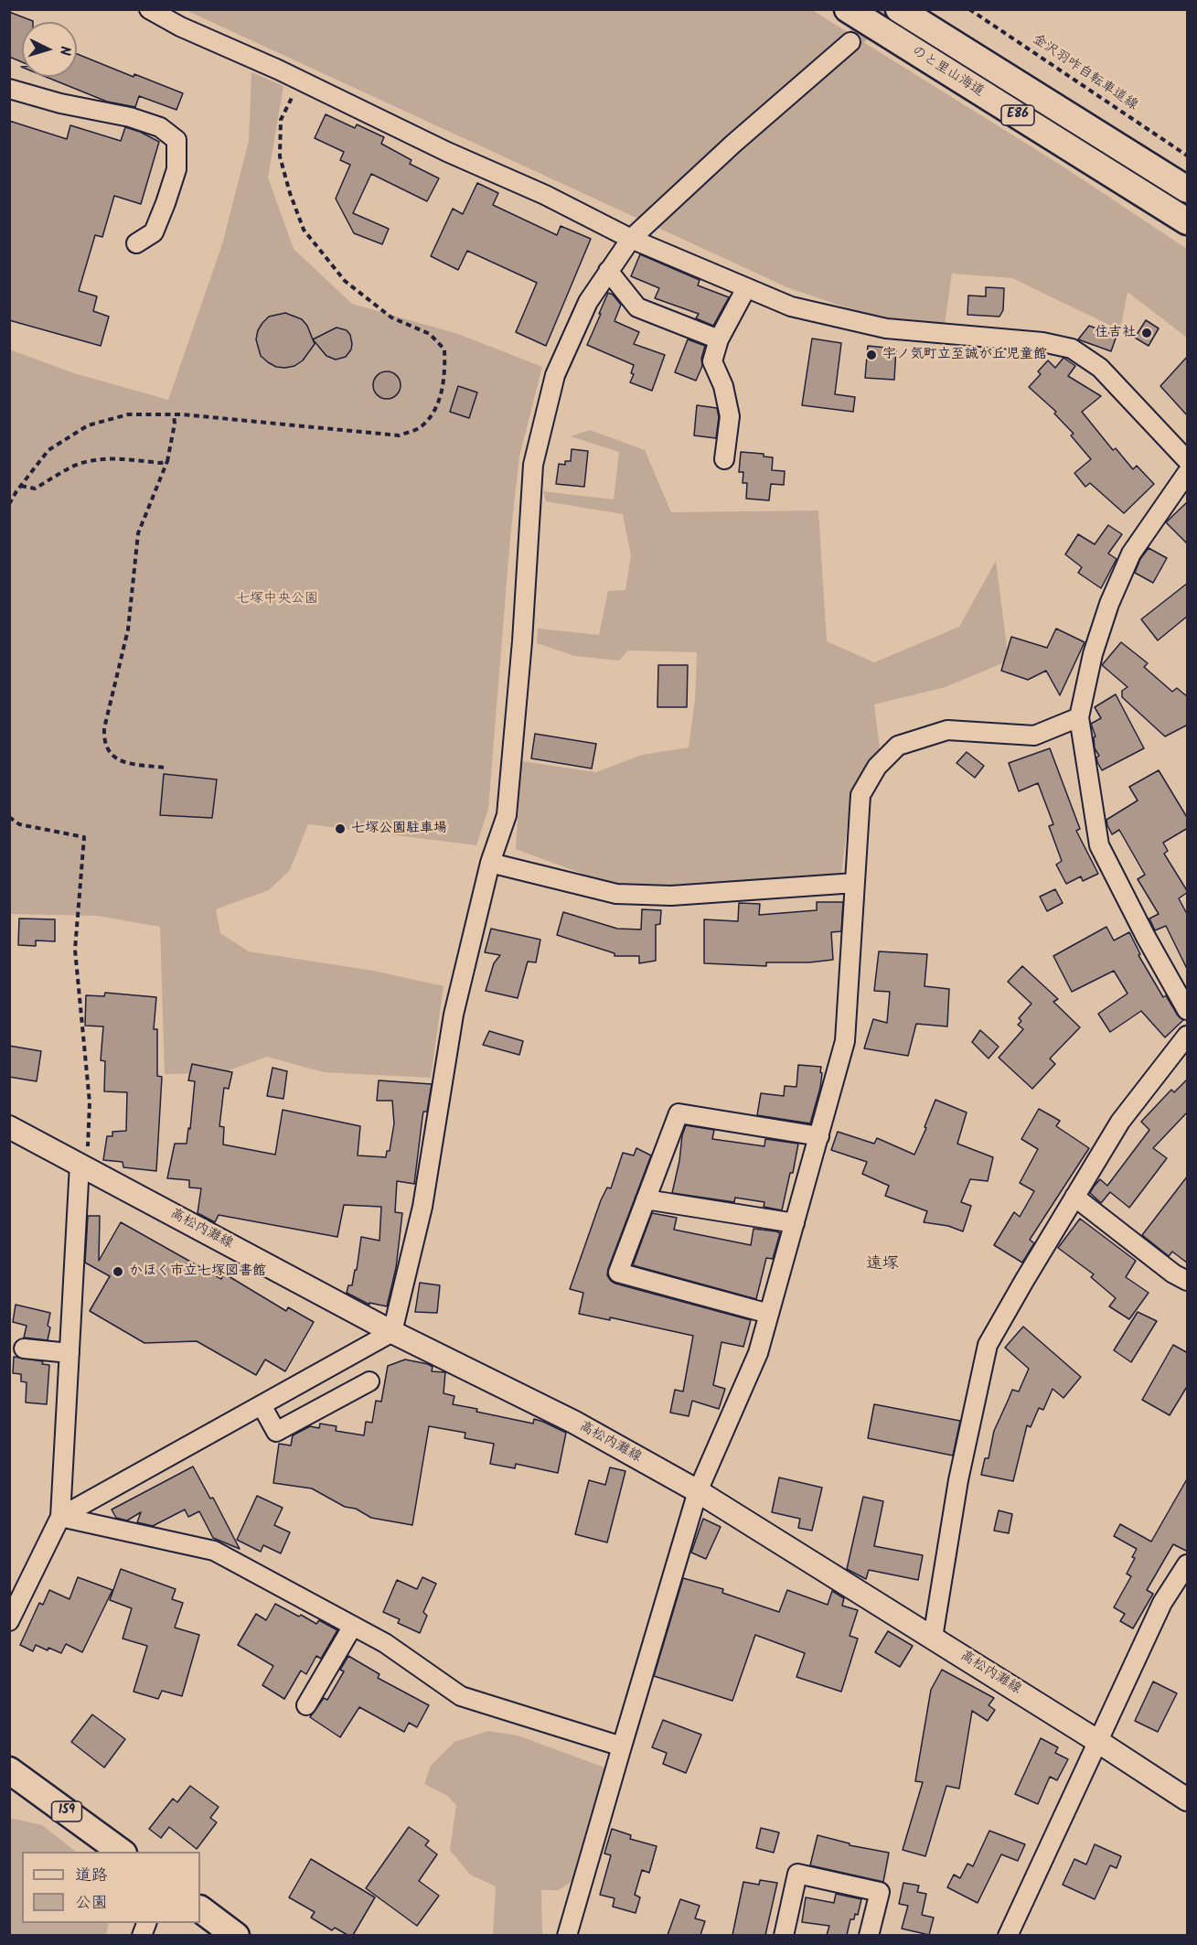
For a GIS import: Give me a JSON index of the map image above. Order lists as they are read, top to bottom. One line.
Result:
{"streets":{"highway":["のと里山海道","E86","159"],"main road":["高松内灘線"],"path":["金沢羽咋自転車道線"]},"districts":["遠塚"],"parks":["七塚中央公園"],"places":["住吉社","宇ノ気町立至誠が丘児童館","七塚公園駐車場","かほく市立七塚図書館"],"legend":["道路","公園"],"north":"right"}
